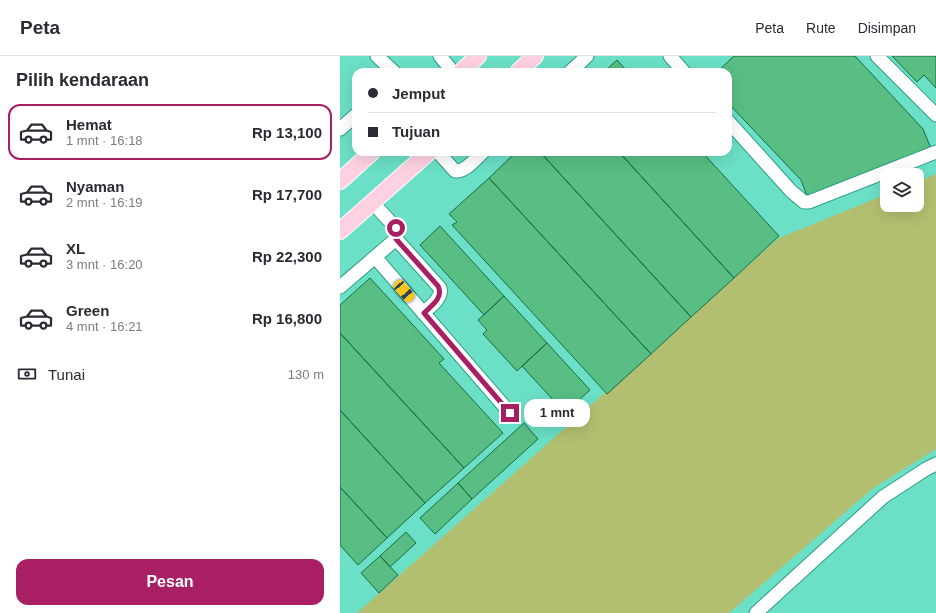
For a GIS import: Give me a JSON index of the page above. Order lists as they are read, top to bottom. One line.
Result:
{"page":{"header":"Peta","nav":["Peta","Rute","Disimpan"],"heading":"Pilih kendaraan","banner":["Jemput","Tujuan"],"list":[{"name":"Hemat","note":"1 mnt · 16:18","value":"Rp 13,100"},{"name":"Nyaman","note":"2 mnt · 16:19","value":"Rp 17,700"},{"name":"XL","note":"3 mnt · 16:20","value":"Rp 22,300"},{"name":"Green","note":"4 mnt · 16:21","value":"Rp 16,800"}],"pay":["Tunai","130 m"],"bubble":"1 mnt","buttons":"Pesan"}}
